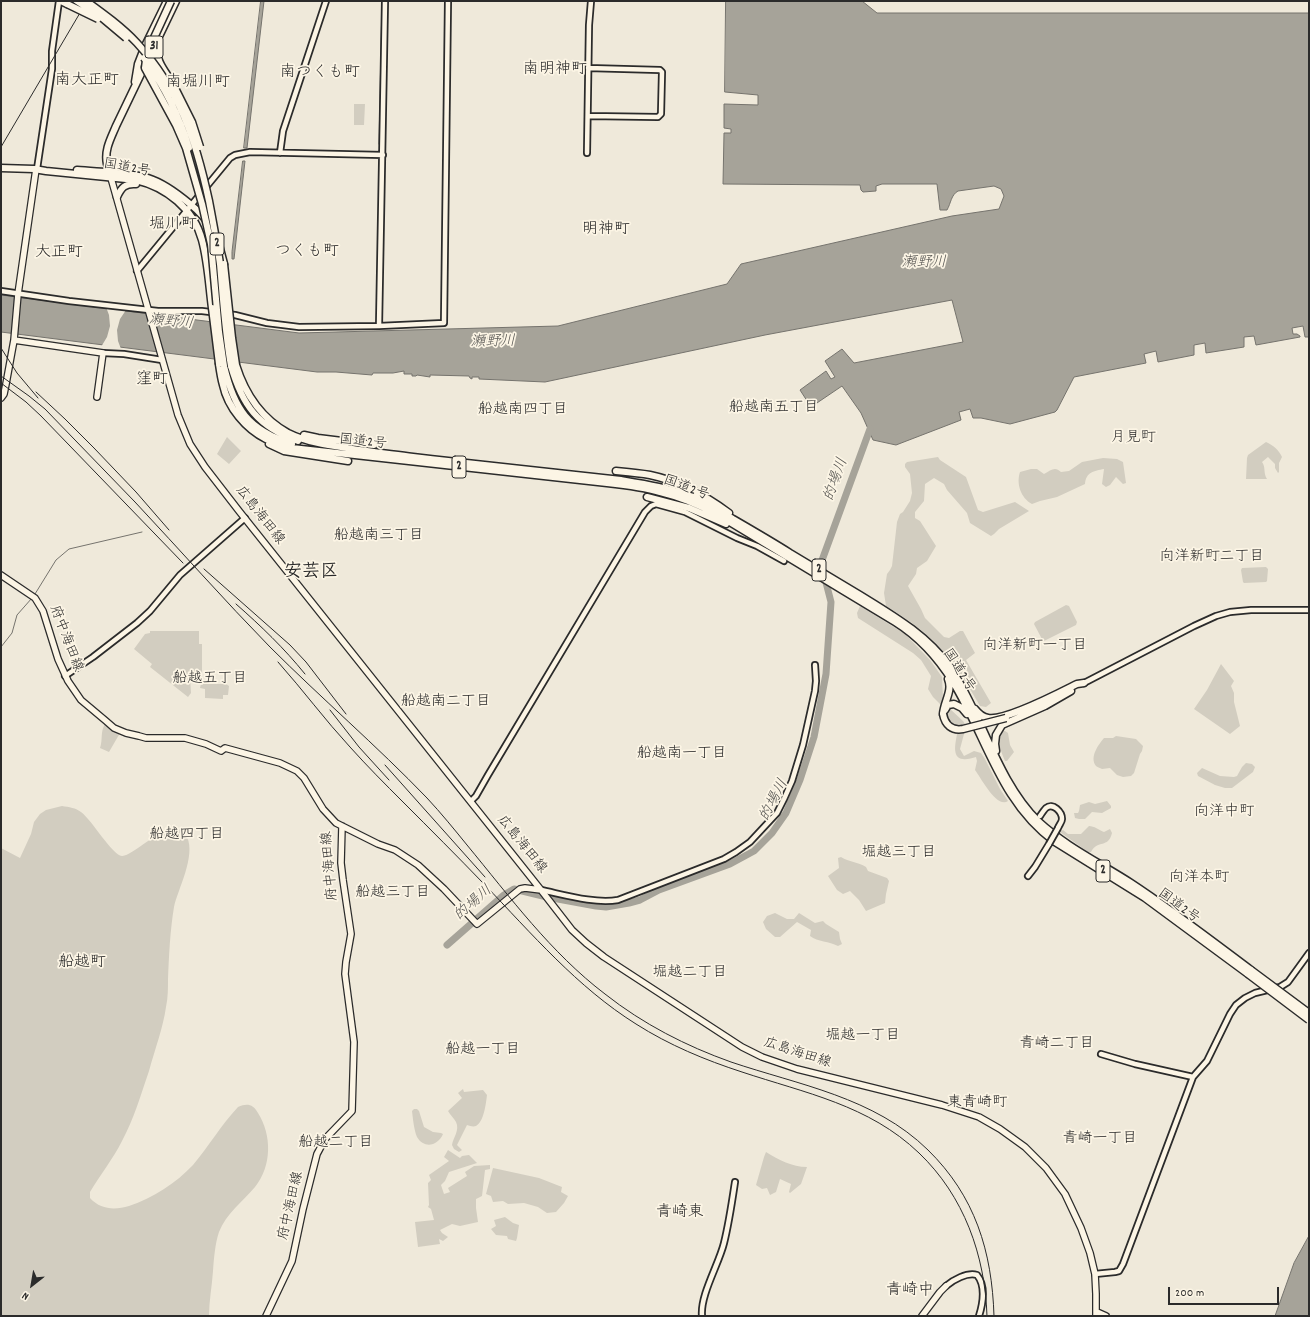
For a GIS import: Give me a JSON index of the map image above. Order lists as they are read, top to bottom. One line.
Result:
{"streets":{"highway":["31","国道2号","2"],"main road":["広島海田線","府中海田線"]},"crossings":[["31","国道2号"],["31","広島海田線"],["国道2号","2"],["国道2号","広島海田線"]],"districts":["南明神町","南つくも町","南大正町","南堀川町","堀川町","明神町","つくも町","大正町","窪町","船越南五丁目","船越南四丁目","月見町","船越南三丁目","向洋新町二丁目","安芸区","向洋新町一丁目","船越五丁目","船越南二丁目","船越南一丁目","向洋中町","船越四丁目","堀越三丁目","向洋本町","船越三丁目","船越町","堀越二丁目","堀越一丁目","青崎二丁目","船越一丁目","東青崎町","青崎一丁目","船越二丁目","青崎東","青崎中"],"water":["瀬野川","的場川"],"scale_bar":"200 m","north":"bottom left"}
